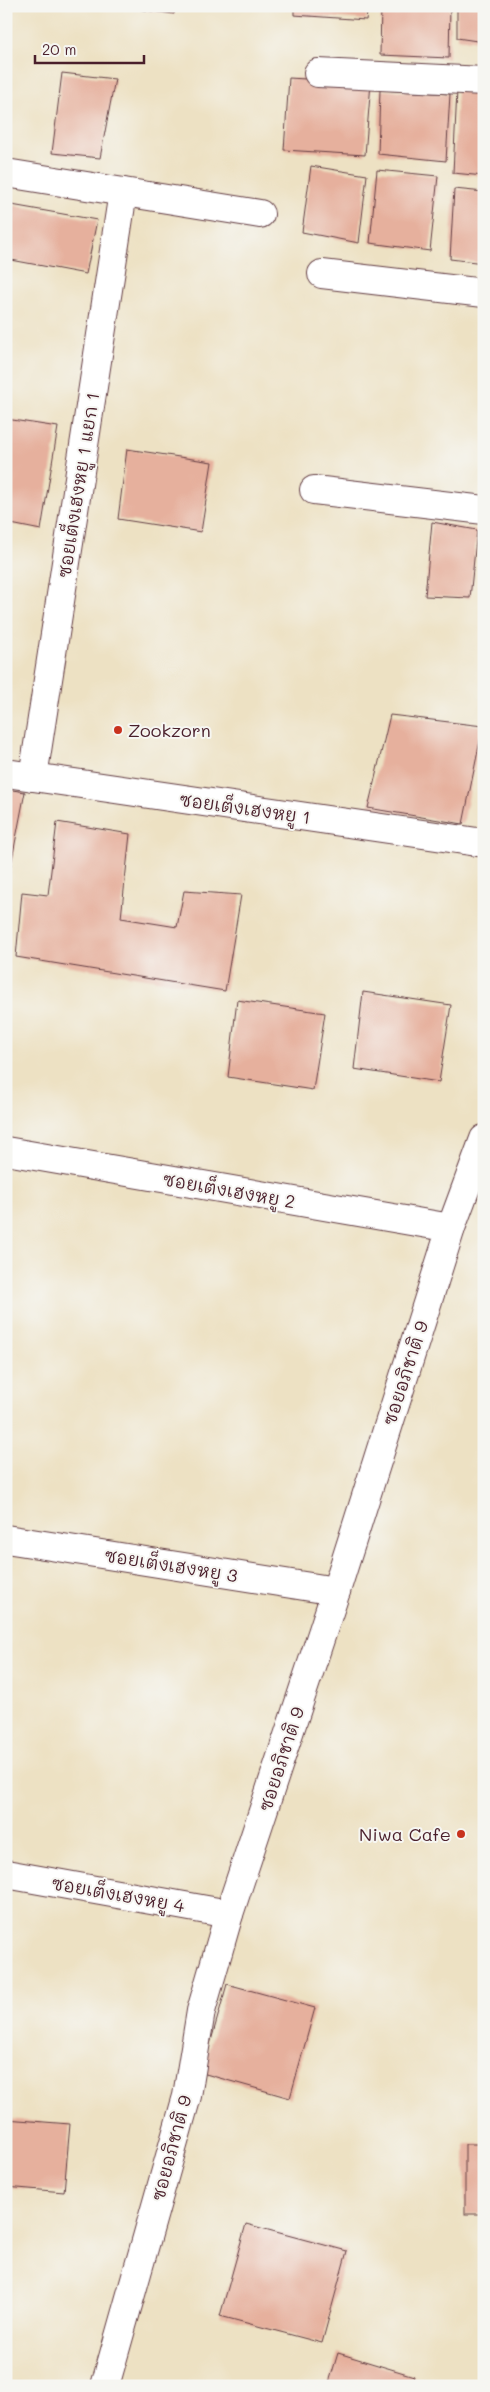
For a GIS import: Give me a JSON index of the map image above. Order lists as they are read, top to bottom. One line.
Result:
{"streets":{"street":["ซอยเต็งเฮงหยู 1 แยก 1","ซอยเต็งเฮงหยู 1","ซอยเต็งเฮงหยู 2","ซอยอภิชาติ 9","ซอยเต็งเฮงหยู 3","ซอยเต็งเฮงหยู 4"]},"crossings":[["ซอยเต็งเฮงหยู 1 แยก 1","ซอยเต็งเฮงหยู 1"],["ซอยเต็งเฮงหยู 2","ซอยอภิชาติ 9"],["ซอยอภิชาติ 9","ซอยเต็งเฮงหยู 3"],["ซอยอภิชาติ 9","ซอยเต็งเฮงหยู 4"]],"places":["Zookzorn","Niwa Cafe"],"scale_bar":"20 m"}
